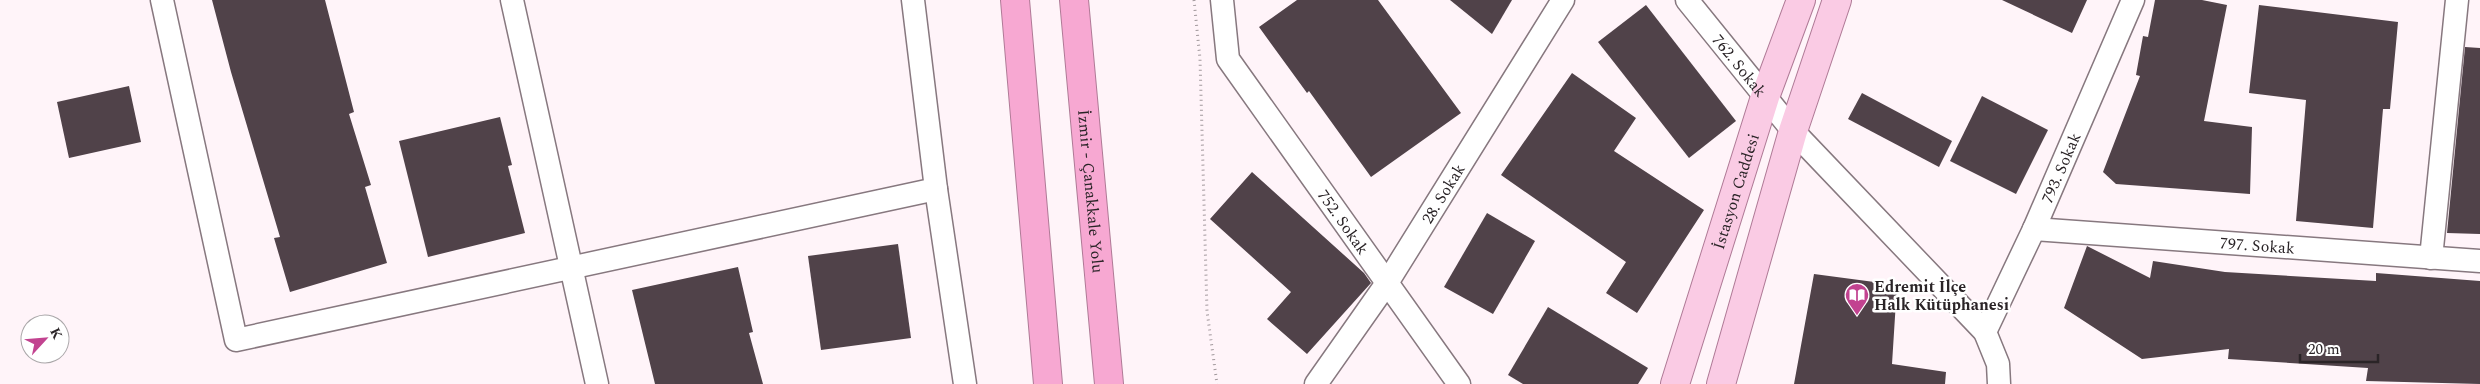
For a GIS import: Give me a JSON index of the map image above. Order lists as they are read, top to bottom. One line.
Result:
{"streets":{"highway":["İzmir - Çanakkale Yolu"],"main road":["İstasyon Caddesi"],"street":["762. Sokak","793. Sokak","28. Sokak","752. Sokak","797. Sokak"]},"crossings":[["762. Sokak","793. Sokak"],["762. Sokak","İstasyon Caddesi"],["793. Sokak","797. Sokak"],["28. Sokak","752. Sokak"]],"places":{"library":["Edremit İlçe Halk Kütüphanesi"]},"scale_bar":"20 m","north":"top right"}
